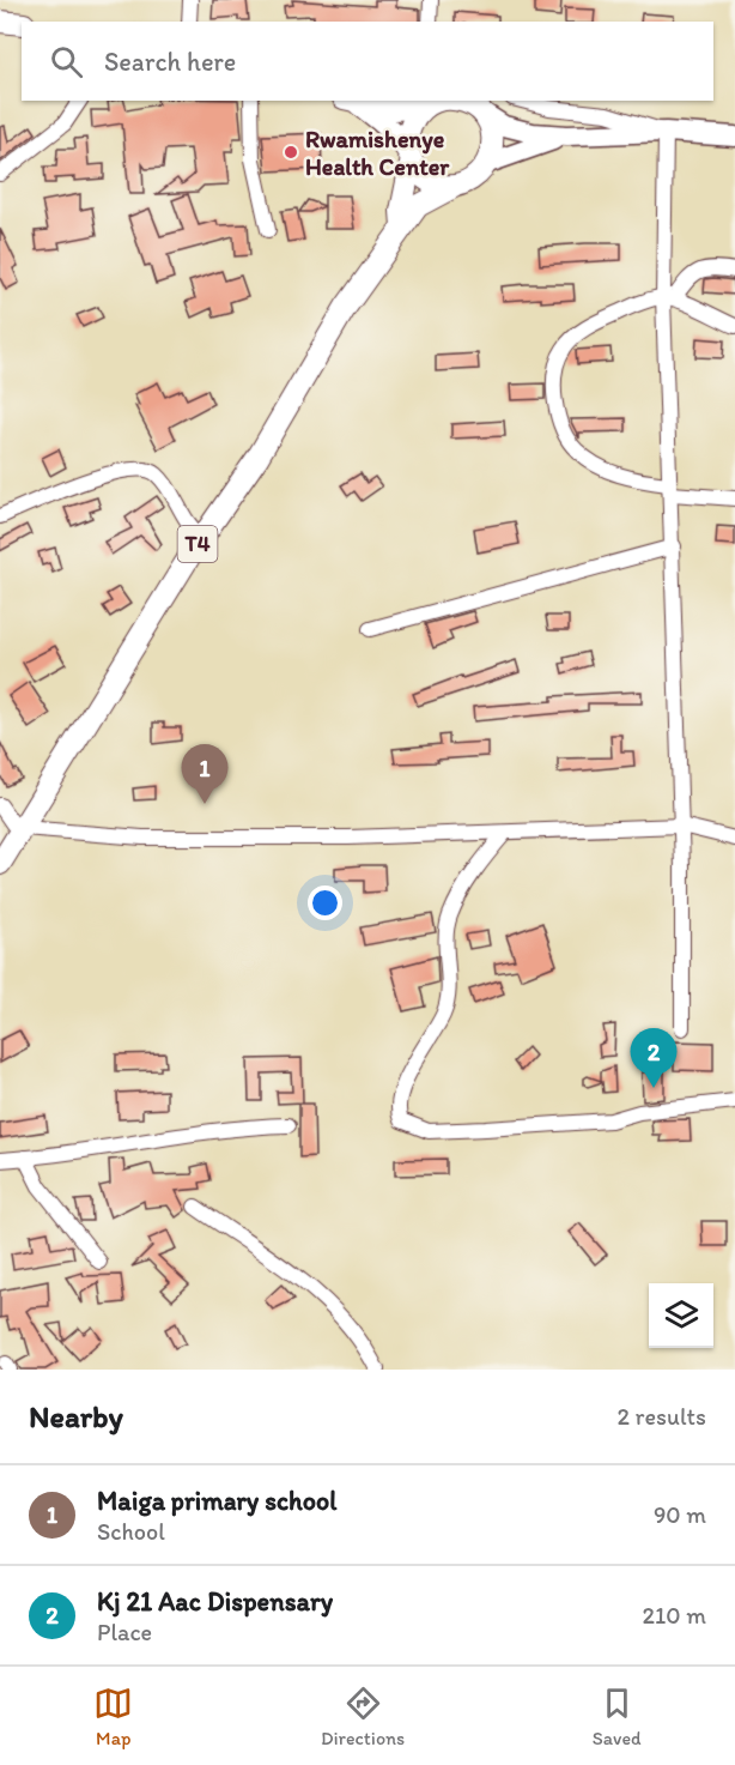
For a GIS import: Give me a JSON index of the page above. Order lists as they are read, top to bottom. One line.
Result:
{"streets":{"highway":["T4"]},"places":["Rwamishenye Health Center"],"page":{"search":"Search here","pins":["1","2"],"heading":["Nearby","2 results"],"list":[{"mark":"1","name":"Maiga primary school","note":"School","value":"90 m"},{"mark":"2","name":"Kj 21 Aac Dispensary","note":"Place","value":"210 m"}],"nav":["Map","Directions","Saved"]}}
